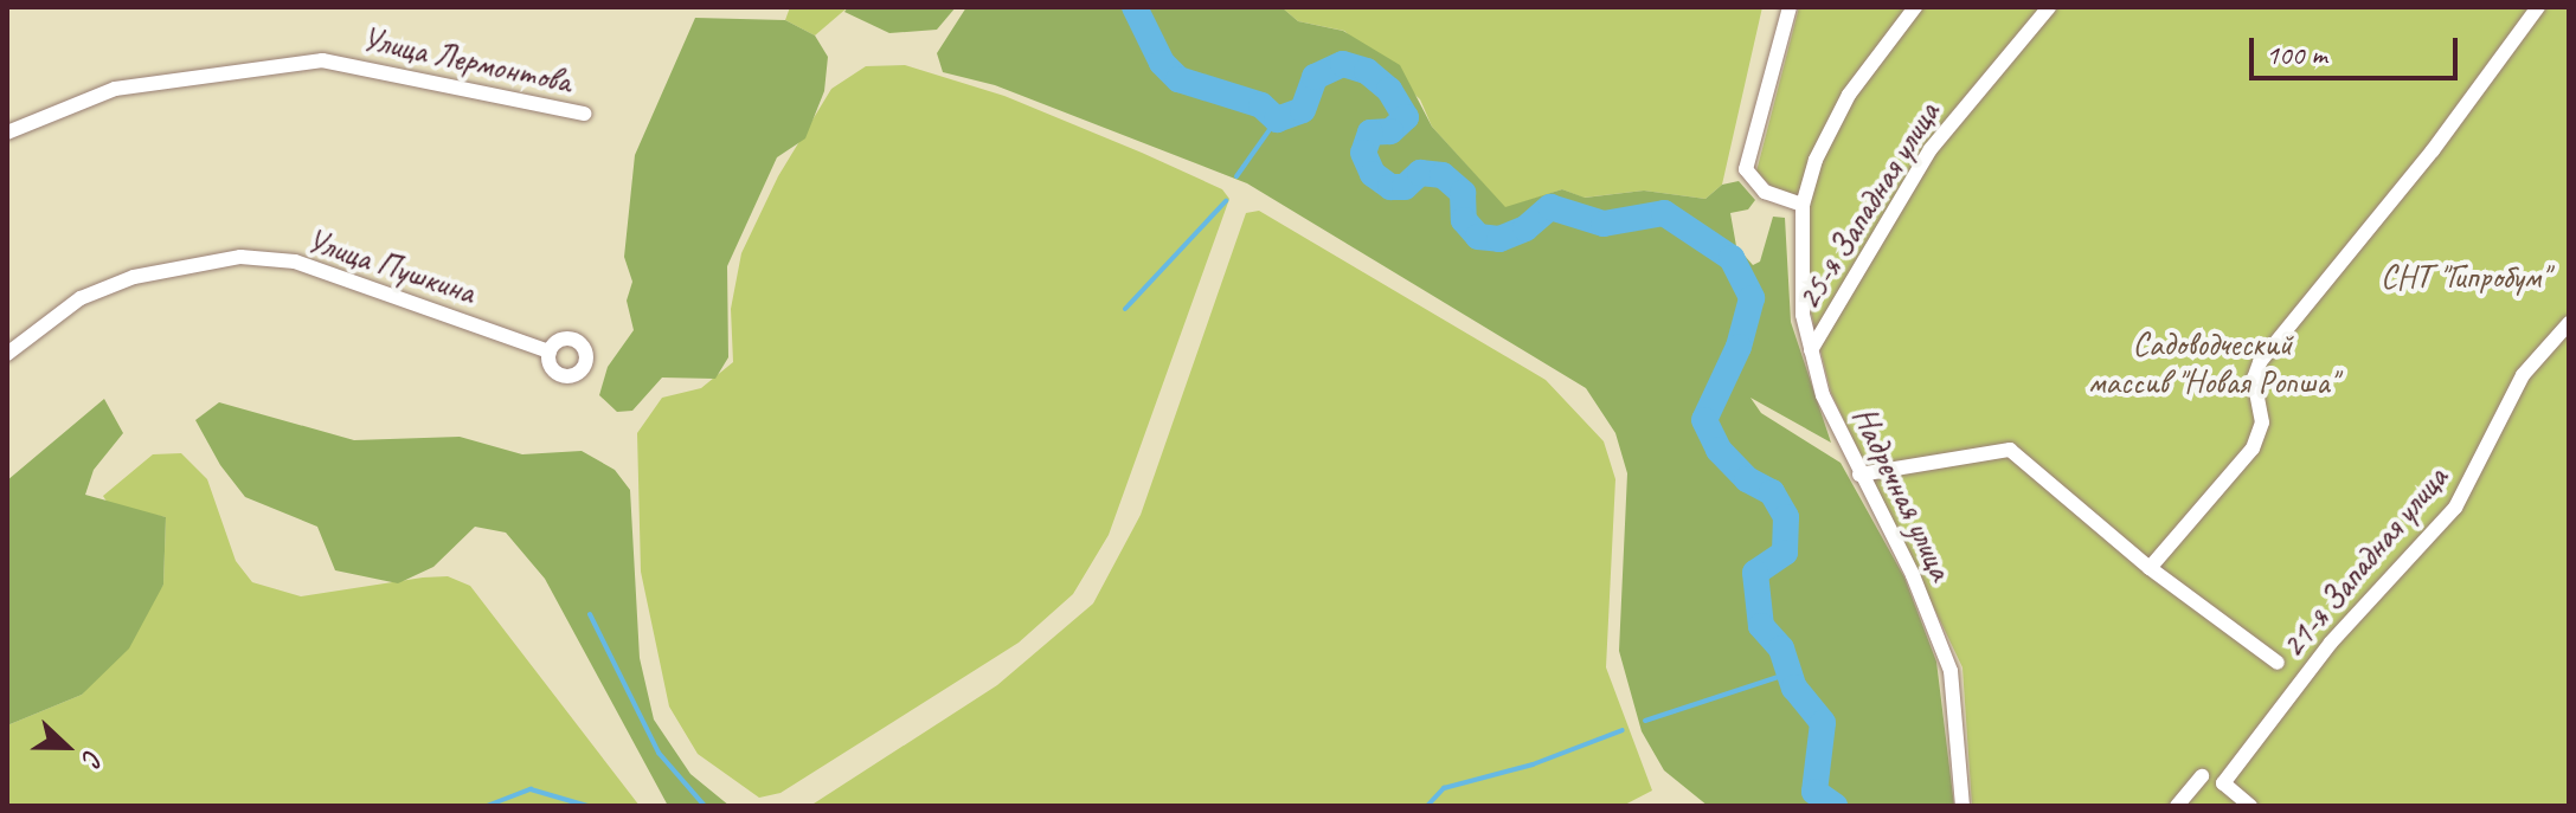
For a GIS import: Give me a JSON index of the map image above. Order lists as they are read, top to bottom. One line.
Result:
{"streets":{"street":["Улица Лермонтова","25-я Западная улица","Улица Пушкина","Надречная улица","21-я Западная улица"]},"crossings":[["25-я Западная улица","Надречная улица"]],"parks":["СНТ \"Гипробум\"","Садоводческий массив \"Новая Ропша\""],"scale_bar":"100 m","north":"right"}
